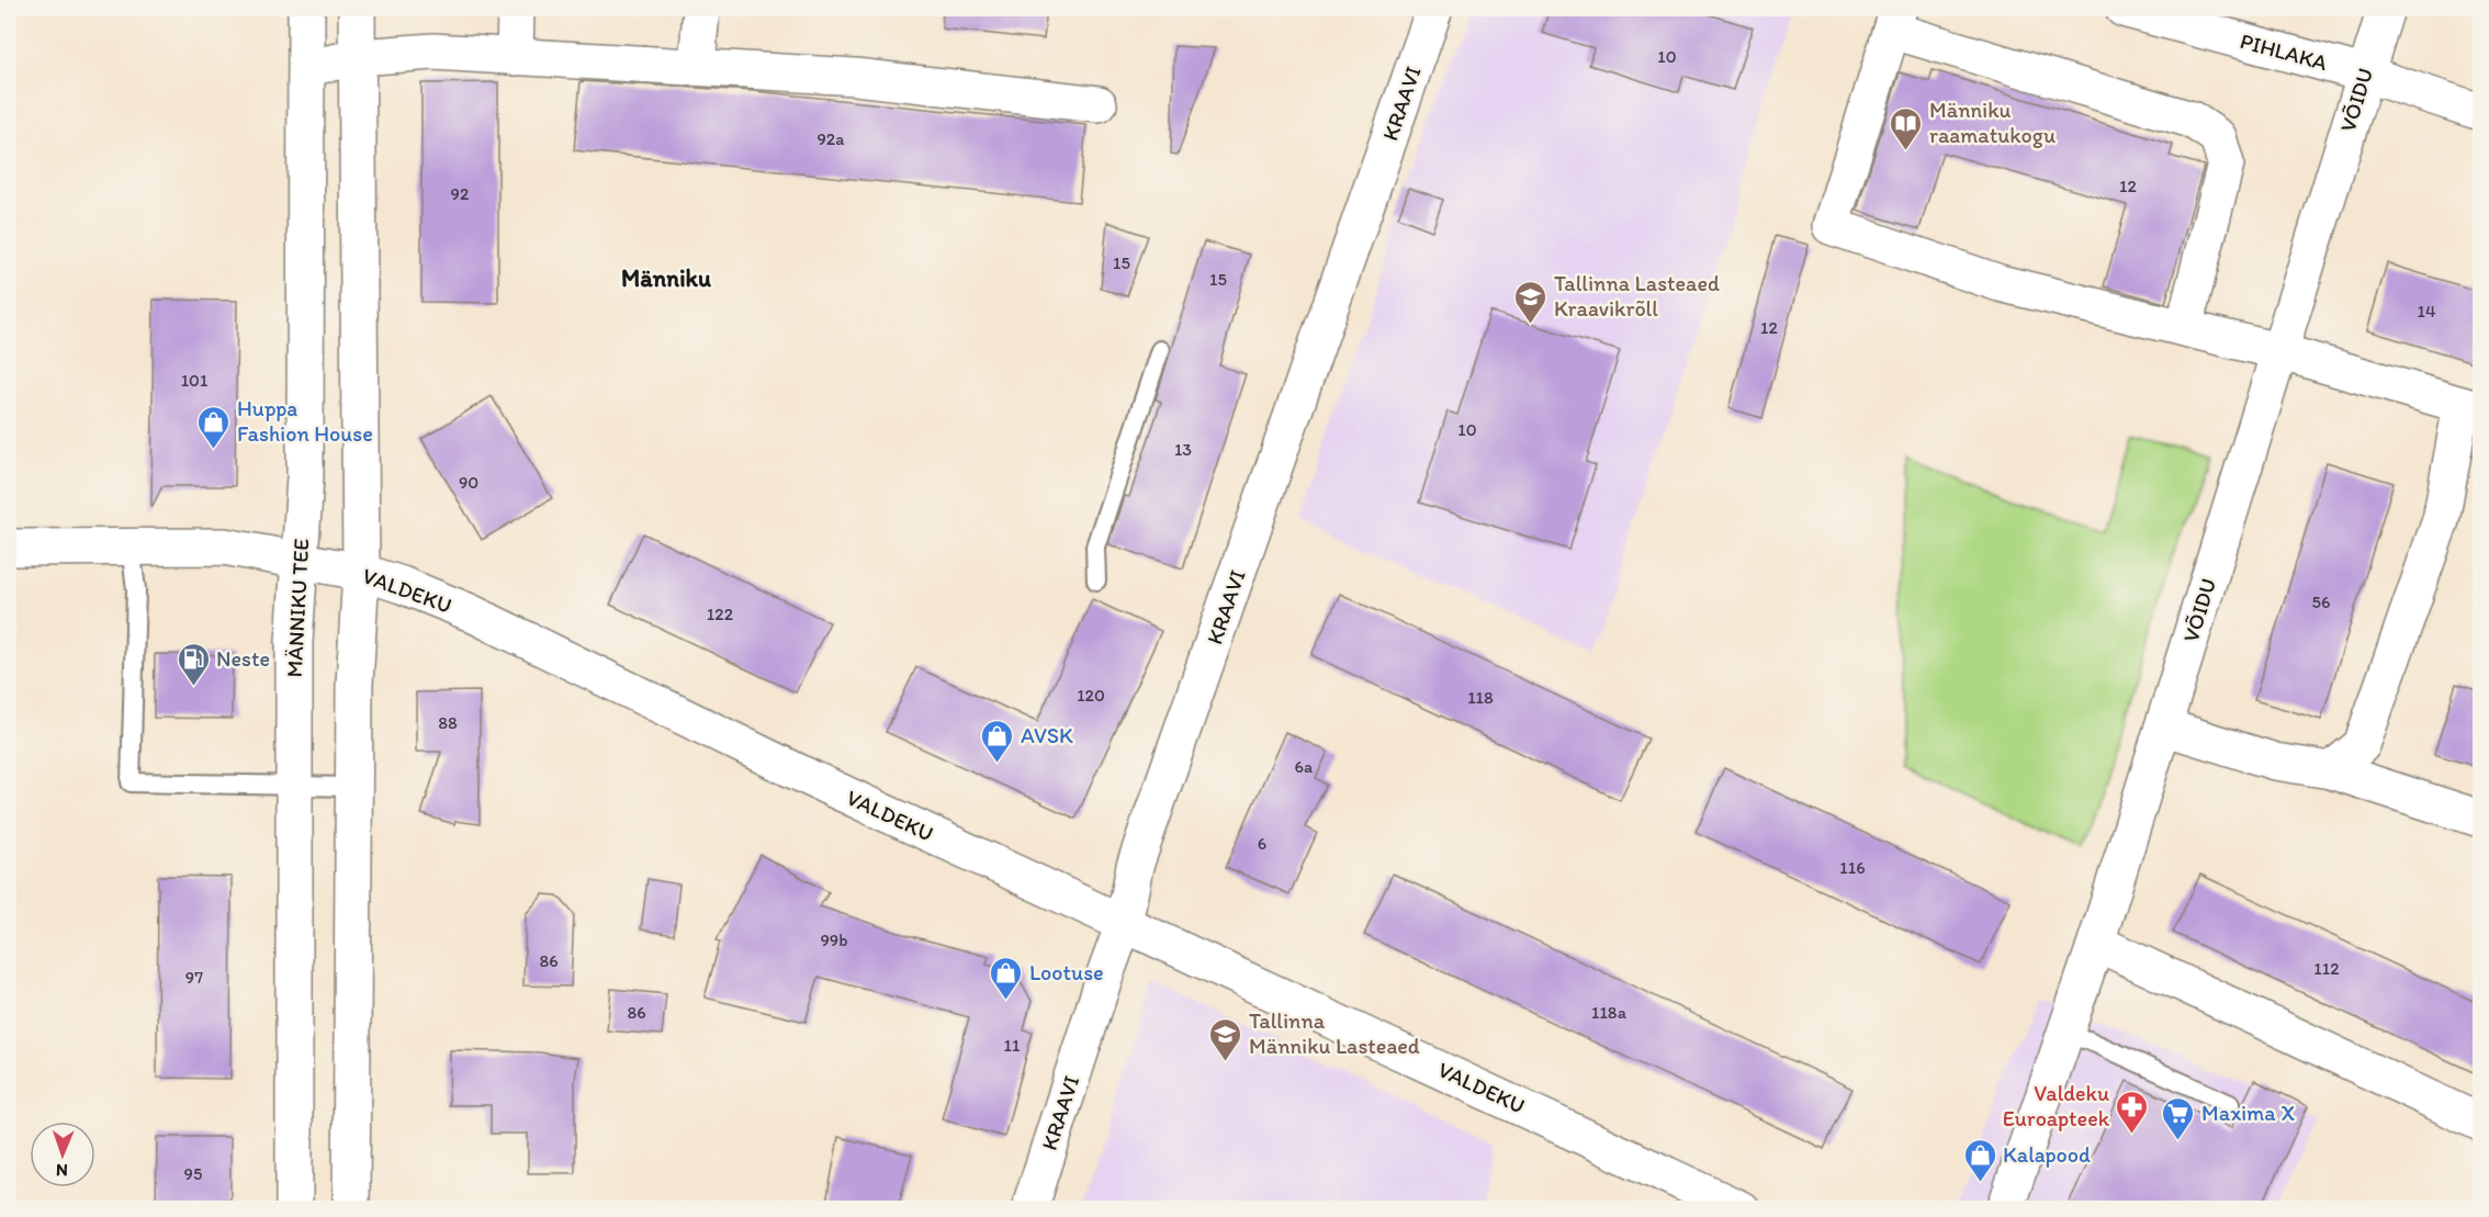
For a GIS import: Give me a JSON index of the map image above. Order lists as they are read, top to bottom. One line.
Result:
{"streets":{"street":["PIHLAKA","VÕIDU","KRAAVI","VALDEKU","MÄNNIKU TEE"]},"crossings":[["PIHLAKA","VÕIDU"],["KRAAVI","VALDEKU"],["VALDEKU","MÄNNIKU TEE"]],"districts":["Männiku"],"places":{"library":["Männiku raamatukogu"],"school or university":["Tallinna Lasteaed Kraavikrõll","Tallinna Männiku Lasteaed"],"shop":["Huppa Fashion House","AVSK","Lootuse","Kalapood"],"fuel station":["Neste"],"pharmacy":["Valdeku Euroapteek"],"supermarket":["Maxima X"]},"house_numbers":["10","92a","12","92","15","15","14","12","101","10","13","90","56","122","120","118","88","6a","6","116","99b","86","112","97","86","118a","11","95"],"north":"bottom"}
